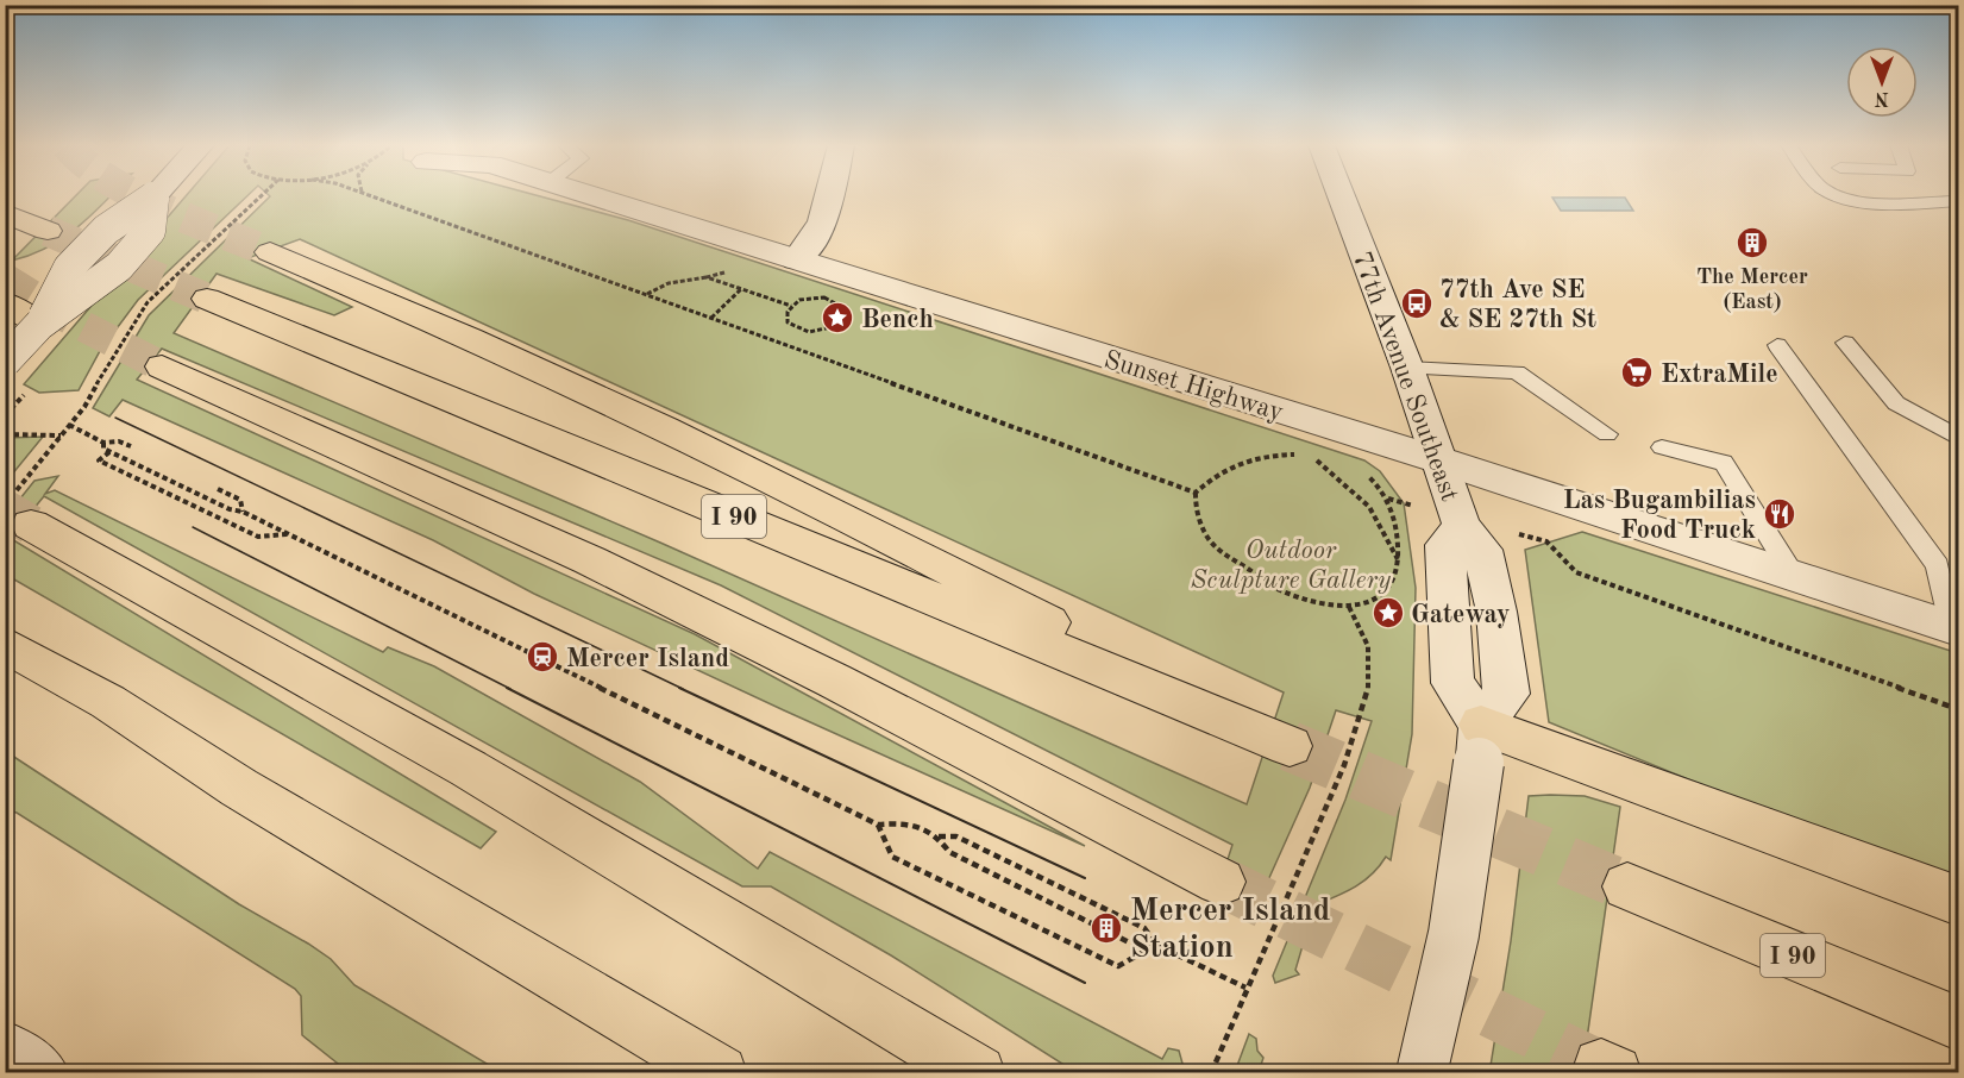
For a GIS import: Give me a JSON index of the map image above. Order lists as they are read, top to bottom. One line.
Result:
{"streets":{"highway":["I 90"],"street":["77th Avenue Southeast","Sunset Highway"]},"crossings":[["77th Avenue Southeast","Sunset Highway"]],"parks":["Outdoor Sculpture Gallery"],"places":{"building":["The Mercer (East)","Mercer Island Station"],"bus stop":["77th Ave SE & SE 27th St"],"place":["Bench","Gateway"],"supermarket":["ExtraMile"],"restaurant":["Las Bugambilias Food Truck"],"station":["Mercer Island"]},"north":"bottom"}
